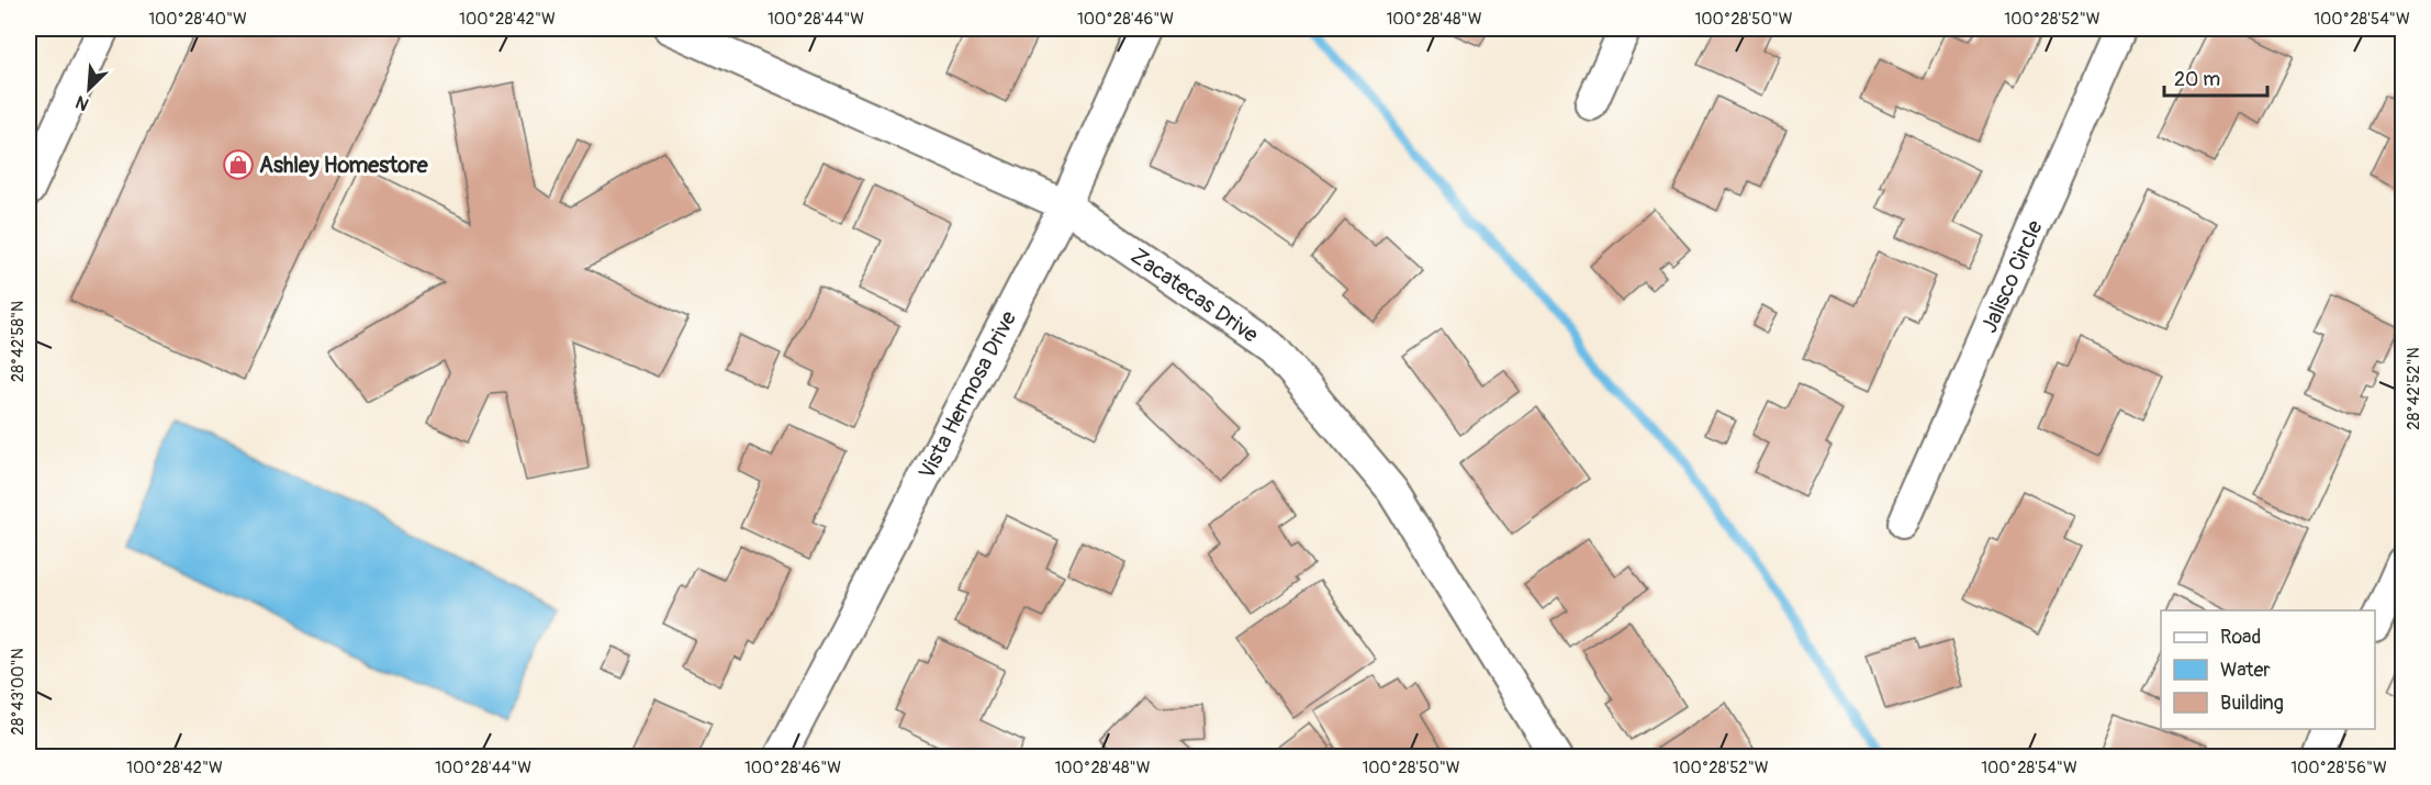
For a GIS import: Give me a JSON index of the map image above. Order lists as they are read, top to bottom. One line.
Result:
{"streets":{"street":["Jalisco Circle","Zacatecas Drive","Vista Hermosa Drive"]},"crossings":[["Zacatecas Drive","Vista Hermosa Drive"]],"places":{"shop":["Ashley Homestore"]},"legend":["Road","Water","Building"],"scale_bar":"20 m","north":"bottom left","coordinates":["100°28'40\"W","100°28'42\"W","100°28'44\"W","100°28'46\"W","100°28'48\"W","100°28'50\"W","100°28'52\"W","100°28'54\"W","28°42'58\"N","28°42'52\"N","28°43'00\"N","100°28'56\"W"]}
